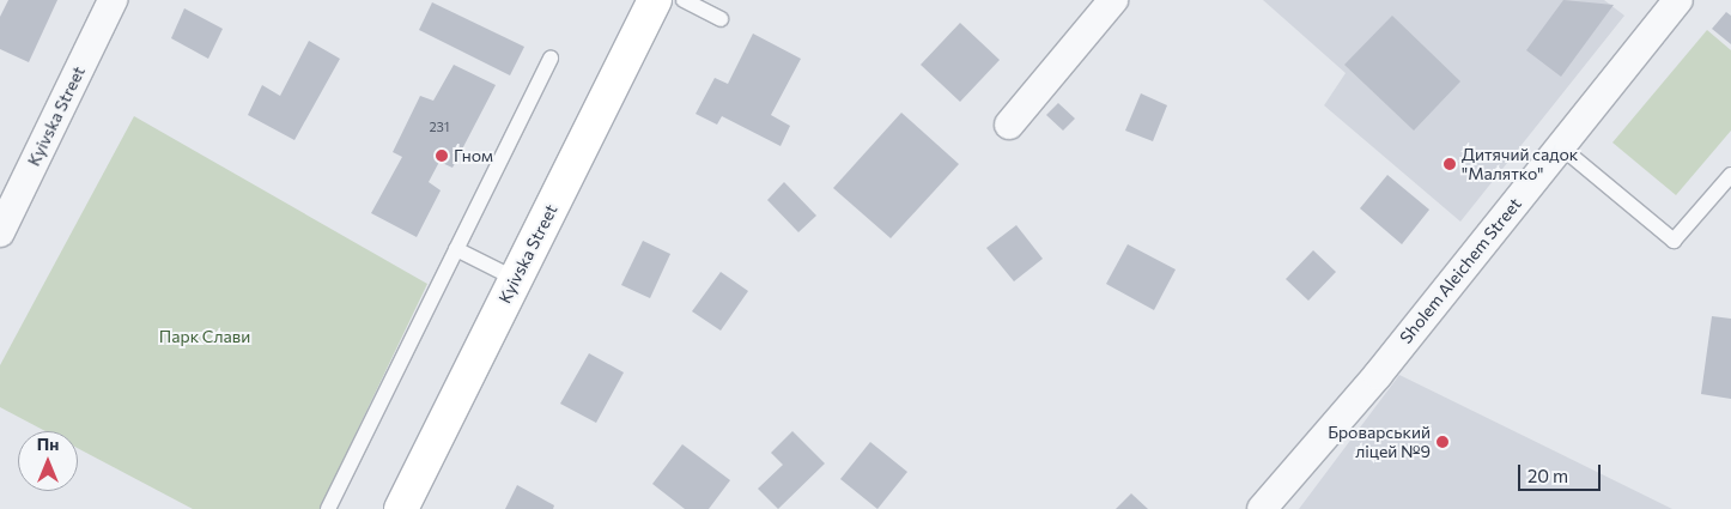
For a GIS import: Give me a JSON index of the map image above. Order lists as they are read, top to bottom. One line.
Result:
{"streets":{"main road":["Kyivska Street"],"street":["Sholem Aleichem Street"]},"parks":["Парк Слави"],"places":["Гном","Дитячий садок \"Малятко\"","Броварський ліцей №9"],"house_numbers":["231"],"scale_bar":"20 m","north":"top"}
